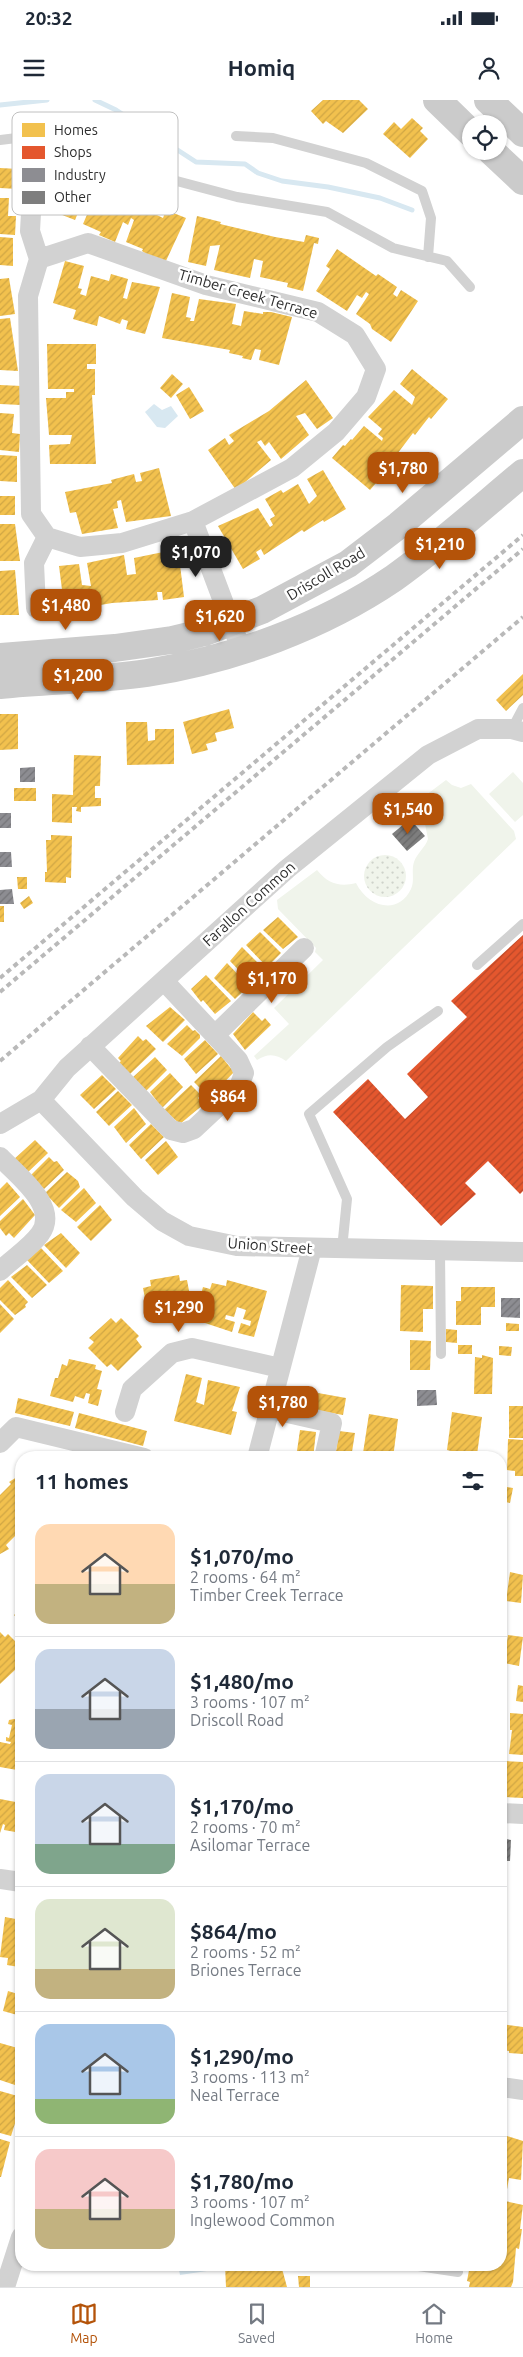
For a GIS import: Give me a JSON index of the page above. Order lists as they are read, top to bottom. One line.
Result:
{"streets":{"street":["Timber Creek Terrace","Driscoll Road","Farallon Common","Union Street"]},"crossings":[["Farallon Common","Union Street"]],"legend":["Homes","Shops","Industry","Other"],"page":{"status":"20:32","header":"Homiq","price":["$1,780","$1,210","$1,070","$1,480","$1,620","$1,200","$1,540","$1,170","$864","$1,290","$1,780"],"heading":"11 homes","list":[{"name":"$1,070/mo","note":"2 rooms · 64 m² · Timber Creek Terrace"},{"name":"$1,480/mo","note":"3 rooms · 107 m² · Driscoll Road"},{"name":"$1,170/mo","note":"2 rooms · 70 m² · Asilomar Terrace"},{"name":"$864/mo","note":"2 rooms · 52 m² · Briones Terrace"},{"name":"$1,290/mo","note":"3 rooms · 113 m² · Neal Terrace"},{"name":"$1,780/mo","note":"3 rooms · 107 m² · Inglewood Common"}],"tabs":["Map","Saved","Home"]}}
